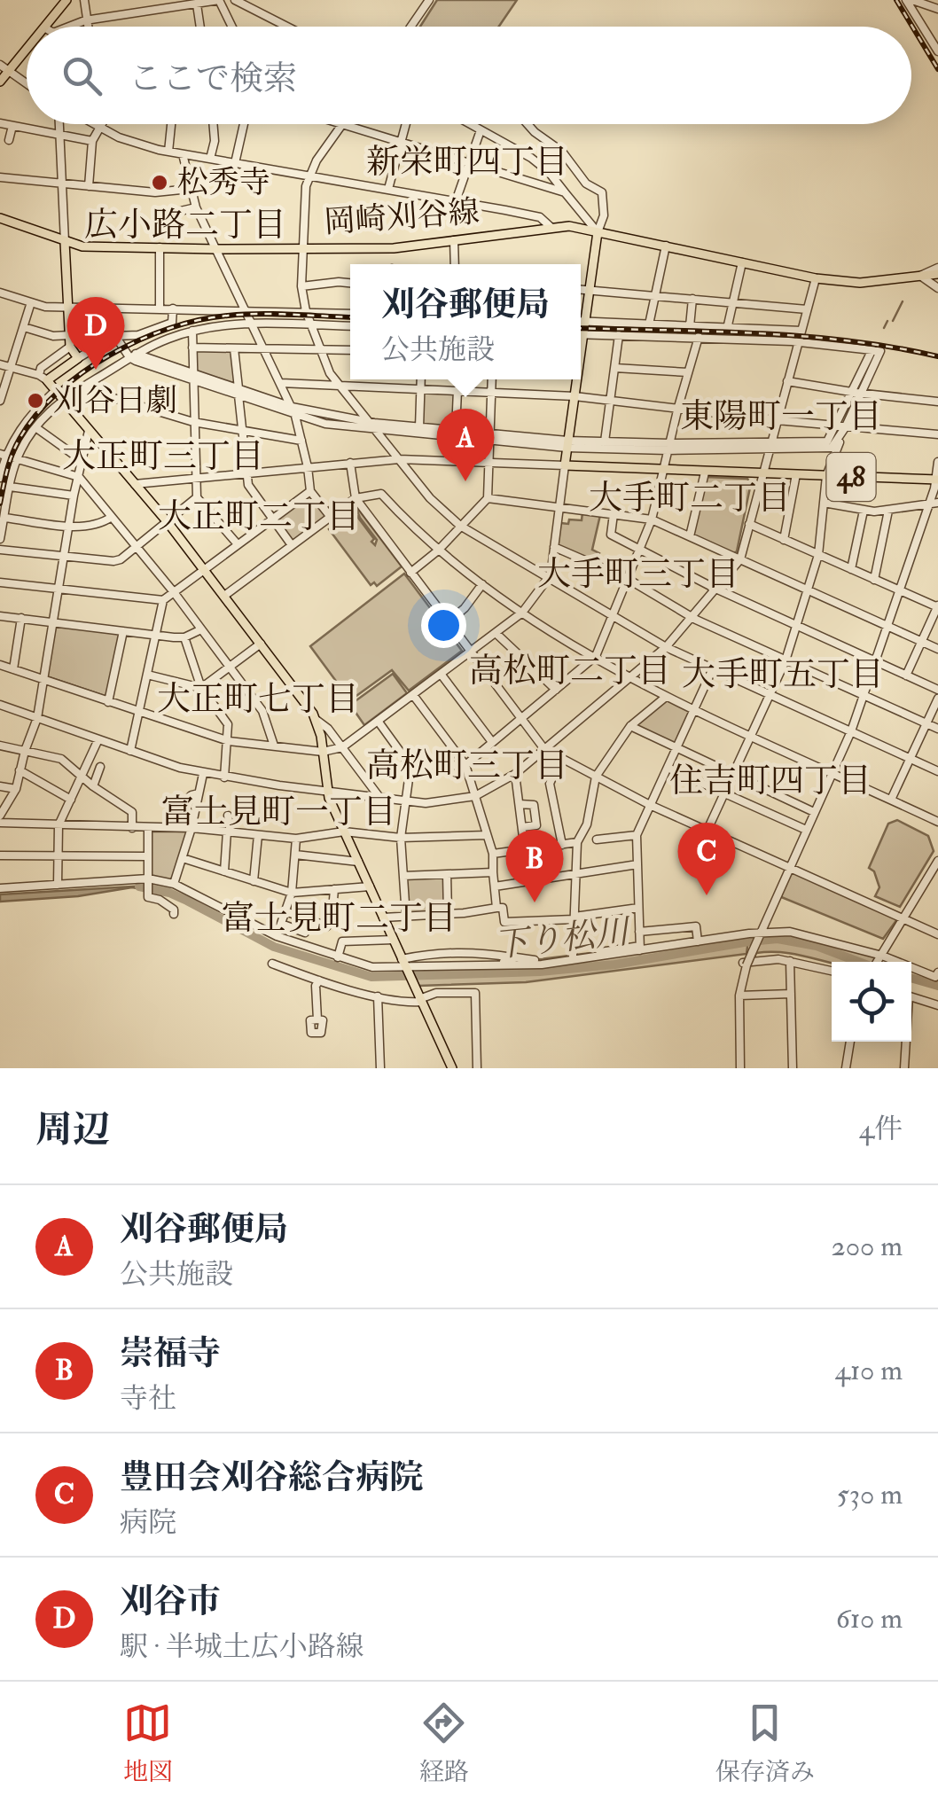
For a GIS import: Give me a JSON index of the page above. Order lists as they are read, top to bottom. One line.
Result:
{"streets":{"main road":["岡崎刈谷線","48"]},"districts":["新栄町四丁目","広小路二丁目","東陽町一丁目","大正町三丁目","大手町二丁目","大正町二丁目","大手町三丁目","高松町二丁目","大手町五丁目","大正町七丁目","高松町三丁目","住吉町四丁目","富士見町一丁目","富士見町二丁目"],"water":["下り松川"],"places":["松秀寺","刈谷日劇"],"page":{"search":"ここで検索","popup":["刈谷郵便局","公共施設"],"pins":["D","A","C","B"],"heading":["周辺","4件"],"list":[{"mark":"A","name":"刈谷郵便局","note":"公共施設","value":"200 m"},{"mark":"B","name":"崇福寺","note":"寺社","value":"410 m"},{"mark":"C","name":"豊田会刈谷総合病院","note":"病院","value":"530 m"},{"mark":"D","name":"刈谷市","note":"駅 · 半城土広小路線","value":"610 m"}],"nav":["地図","経路","保存済み"]}}
